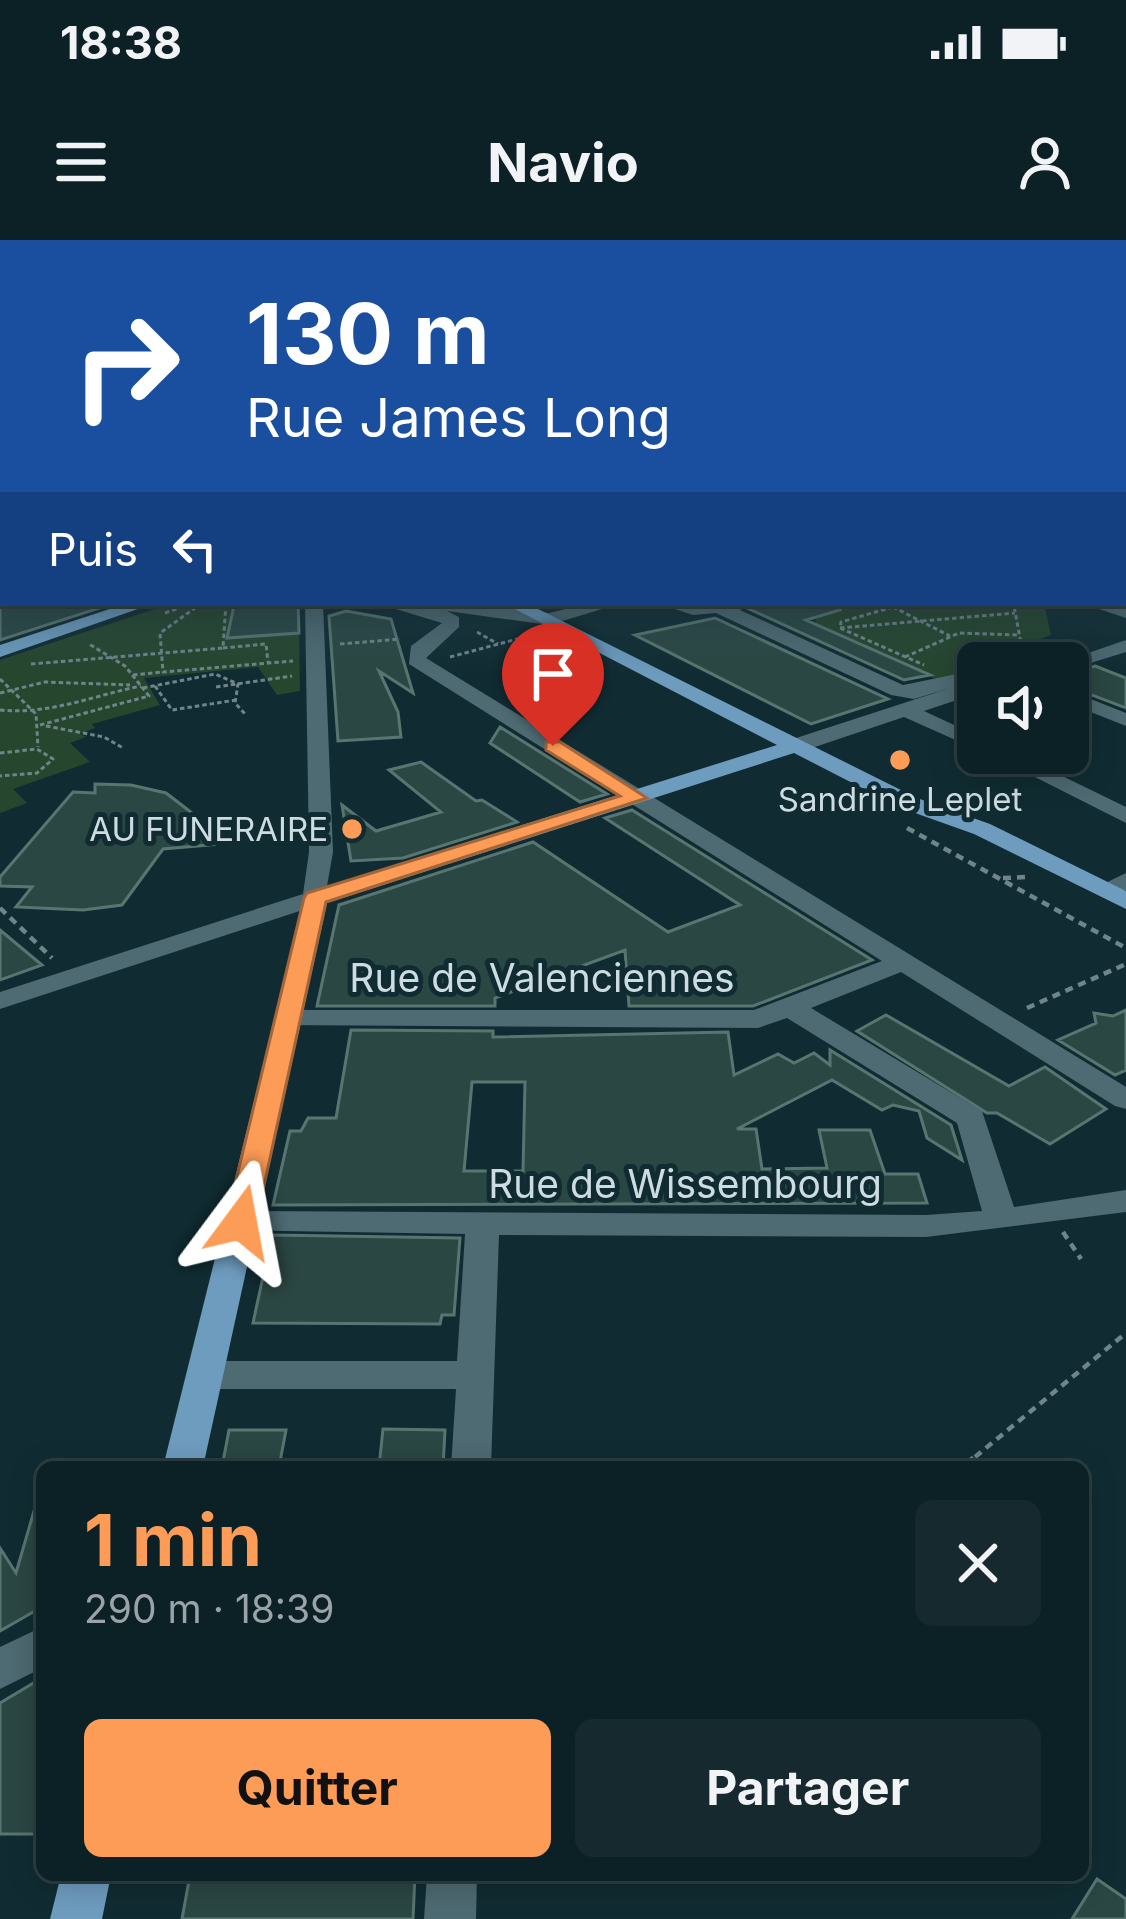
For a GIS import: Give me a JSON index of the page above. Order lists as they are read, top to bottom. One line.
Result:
{"streets":{"street":["Rue de Valenciennes","Rue de Wissembourg"]},"crossings":[["Rue de Valenciennes","Rue de Wissembourg"]],"places":["Sandrine Leplet","AU FUNERAIRE"],"page":{"status":"18:38","header":"Navio","turn":["130 m","Rue James Long"],"then":"Puis","heading":["1 min","290 m · 18:39"],"buttons":["Quitter","Partager"]}}
